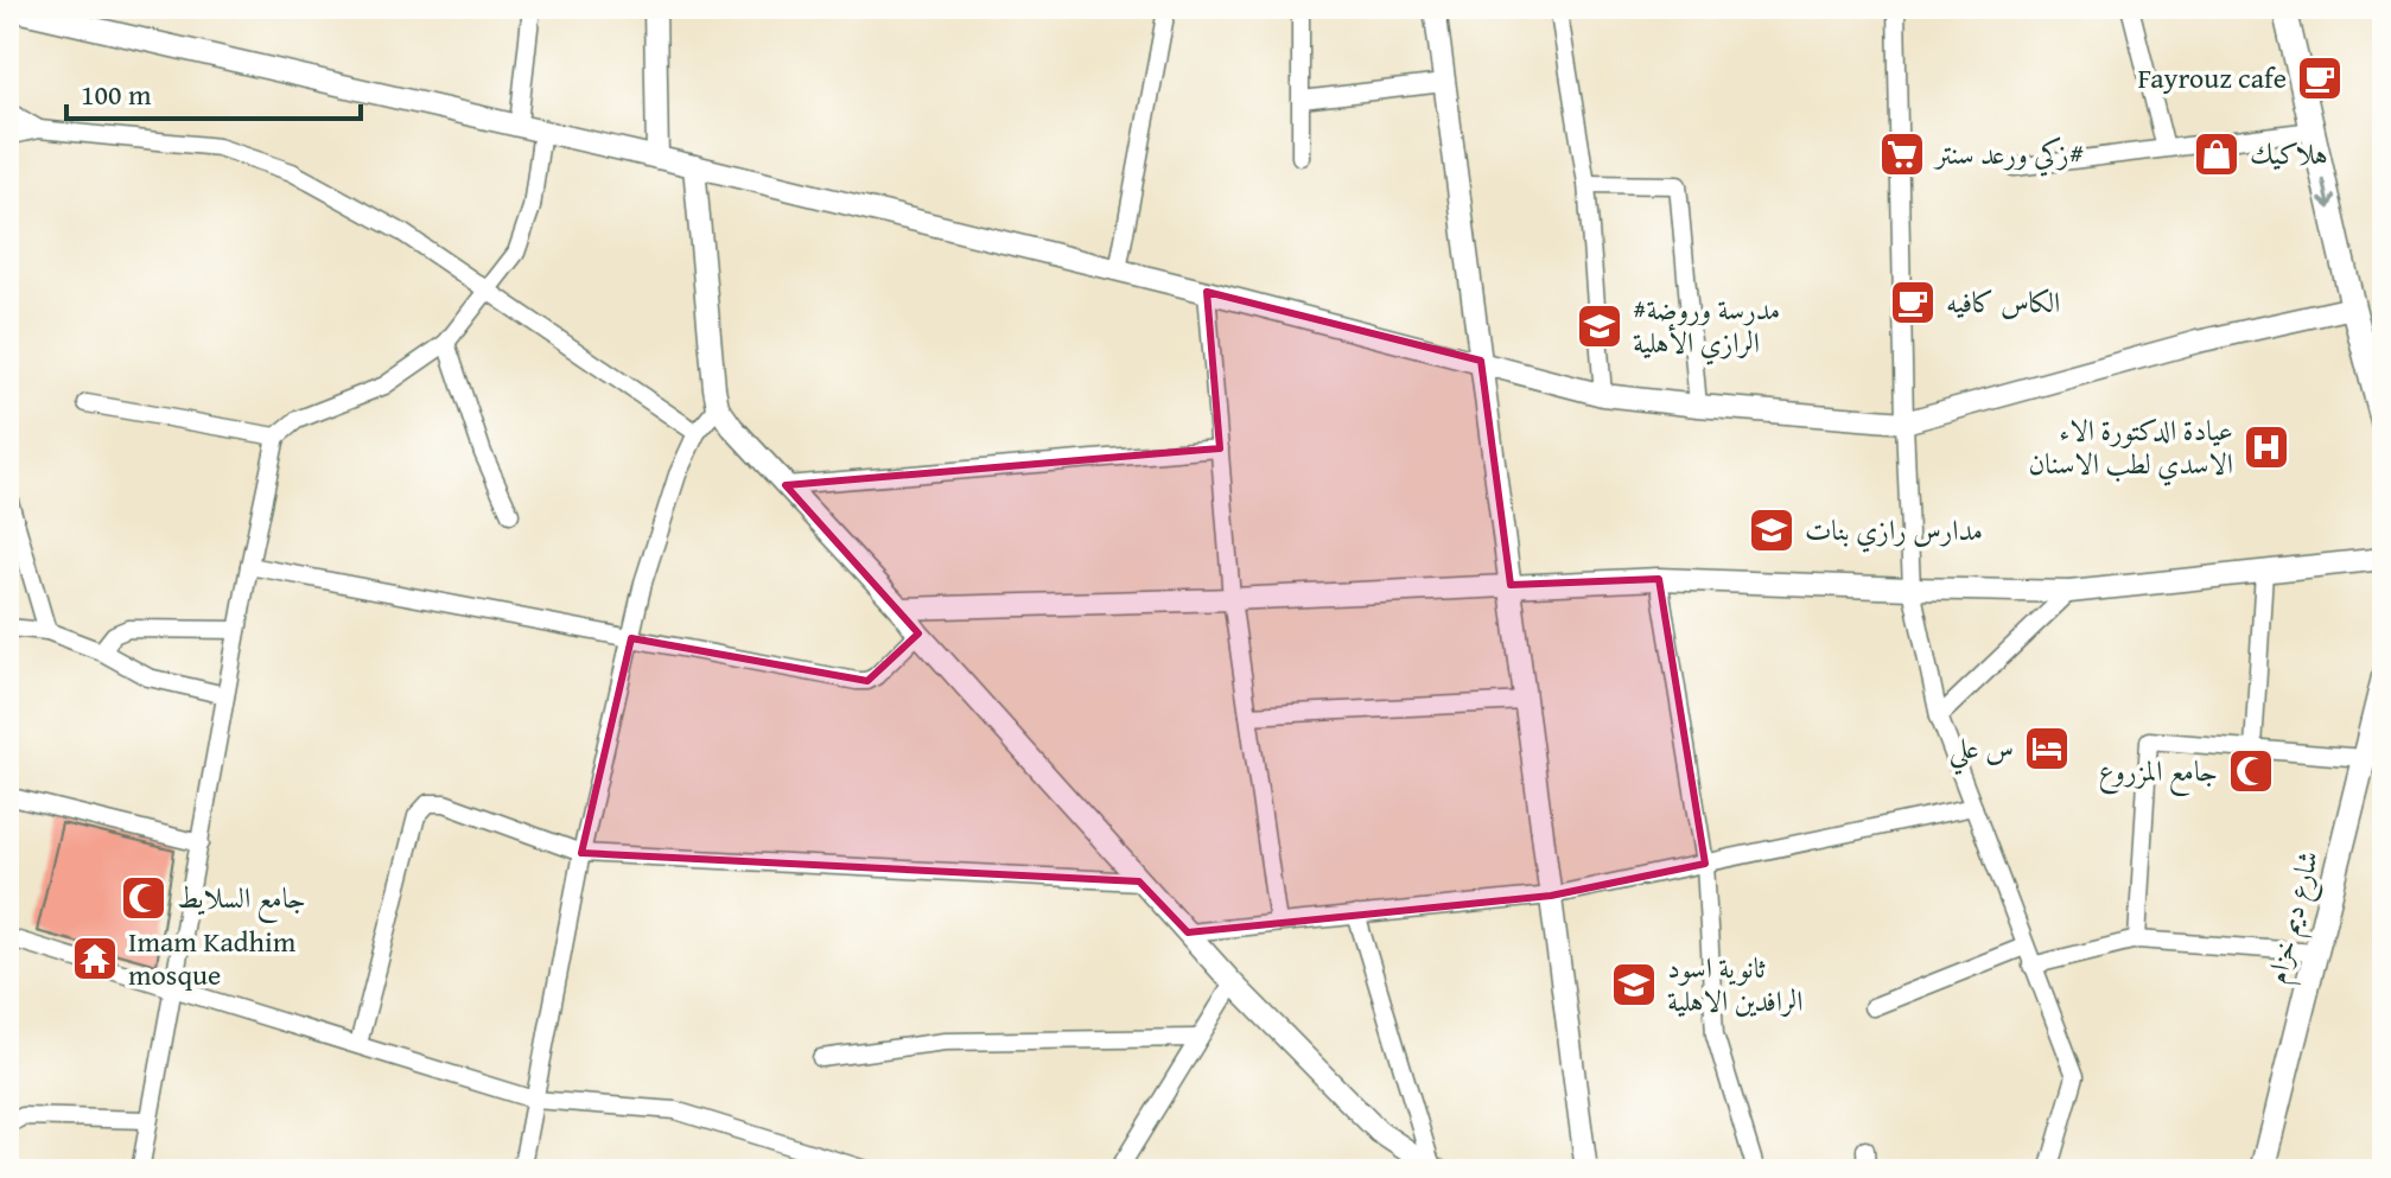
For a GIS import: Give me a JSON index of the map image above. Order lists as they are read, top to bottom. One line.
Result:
{"streets":{"main road":["شارع ديم خزام"]},"places":{"cafe":["Fayrouz cafe","الكاس كافيه"],"supermarket":["زكي ورعد سنتر#"],"shop":["هلاكيك"],"school or university":["#مدرسة وروضة الرازي الأهلية","مدارس رازي بنات","ثانوية اسود الرافدين الاهلية"],"hospital":["عيادة الدكتورة الاء الاسدي لطب الاسنان"],"hotel":["س علي"],"mosque":["جامع المزروع","جامع السلايط"],"temple":["Imam Kadhim mosque"]},"scale_bar":"100 m"}
